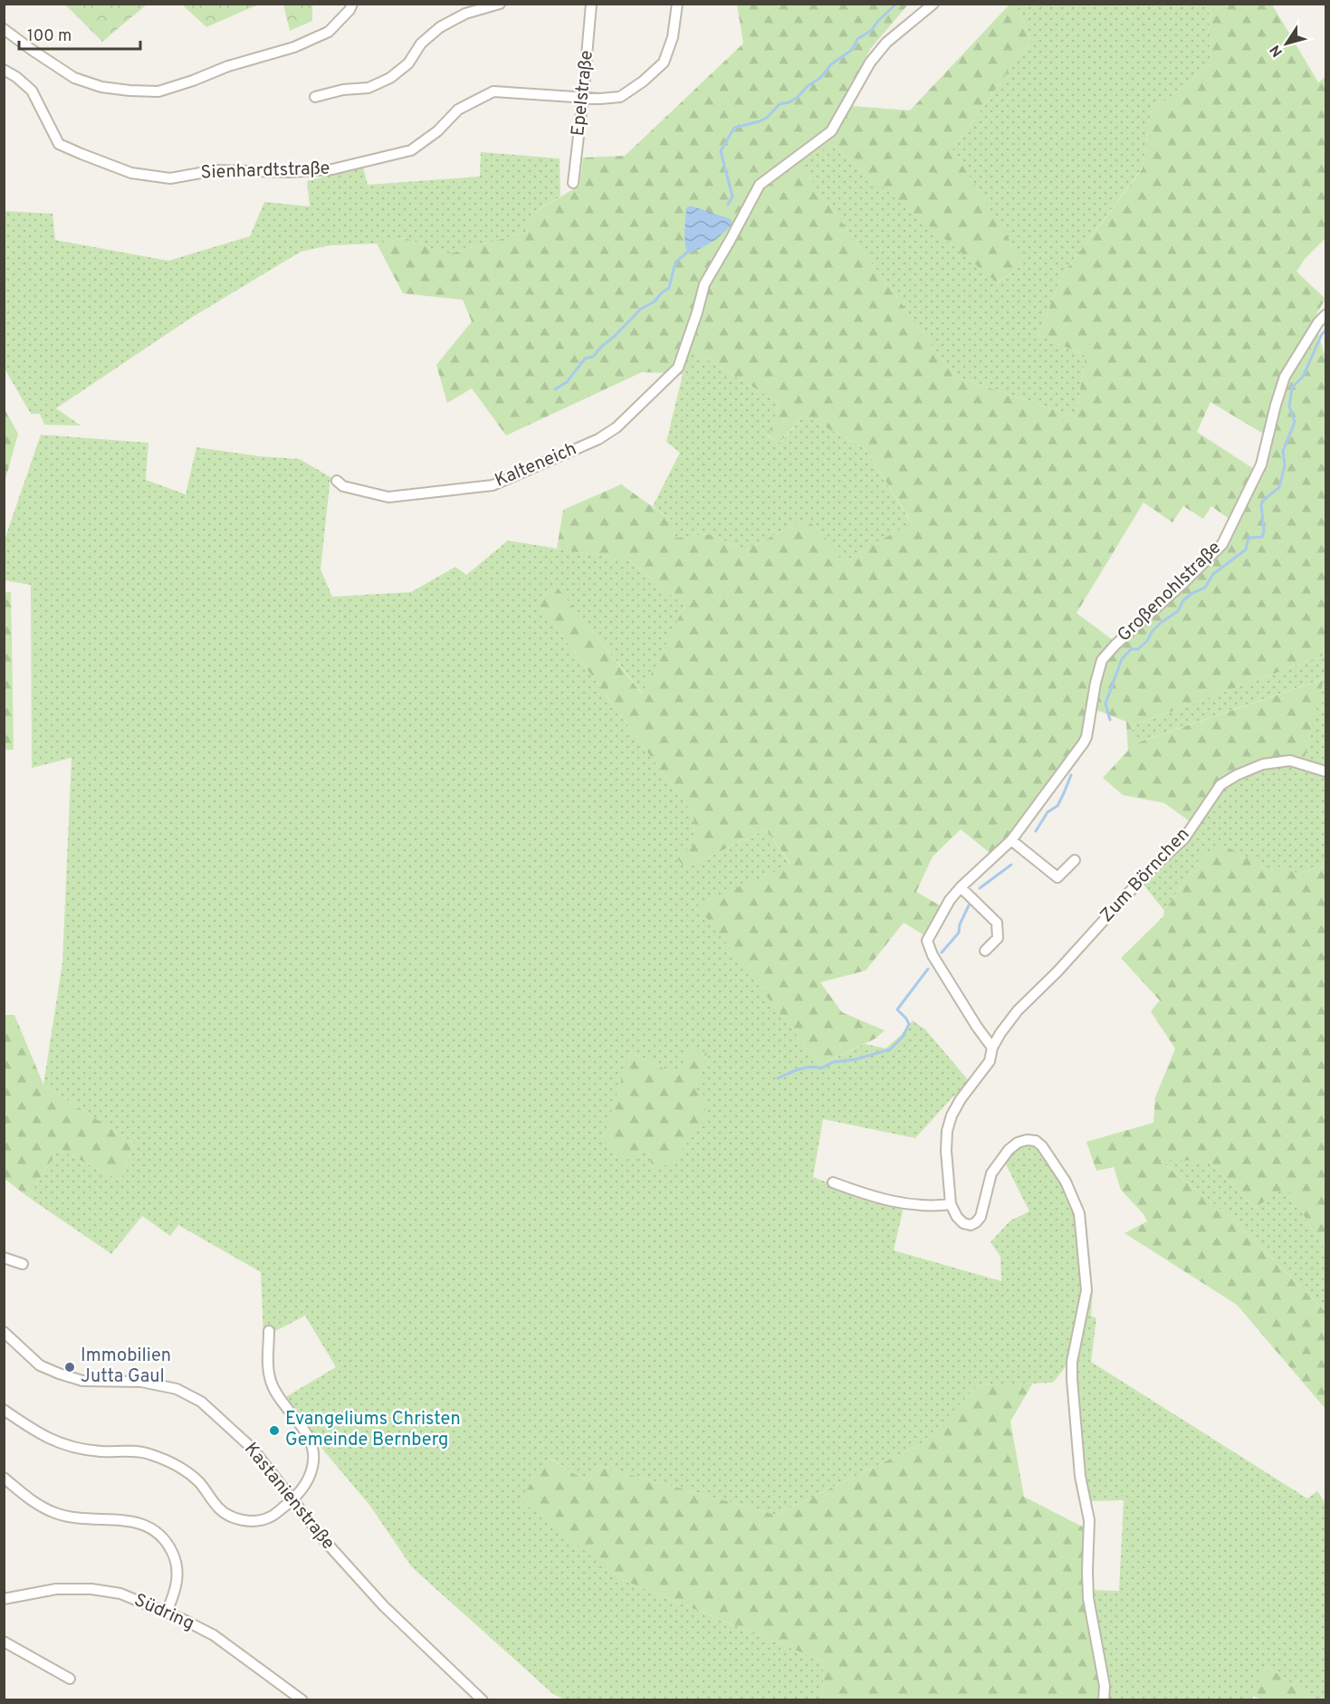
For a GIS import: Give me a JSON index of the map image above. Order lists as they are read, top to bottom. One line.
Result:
{"streets":{"street":["Epelstraße","Sienhardtstraße","Kalteneich","Großenohlstraße","Zum Börnchen","Kastanienstraße","Südring"]},"crossings":[["Epelstraße","Sienhardtstraße"]],"places":["Immobilien Jutta Gaul","Evangeliums Christen Gemeinde Bernberg"],"scale_bar":"100 m","north":"bottom left"}
